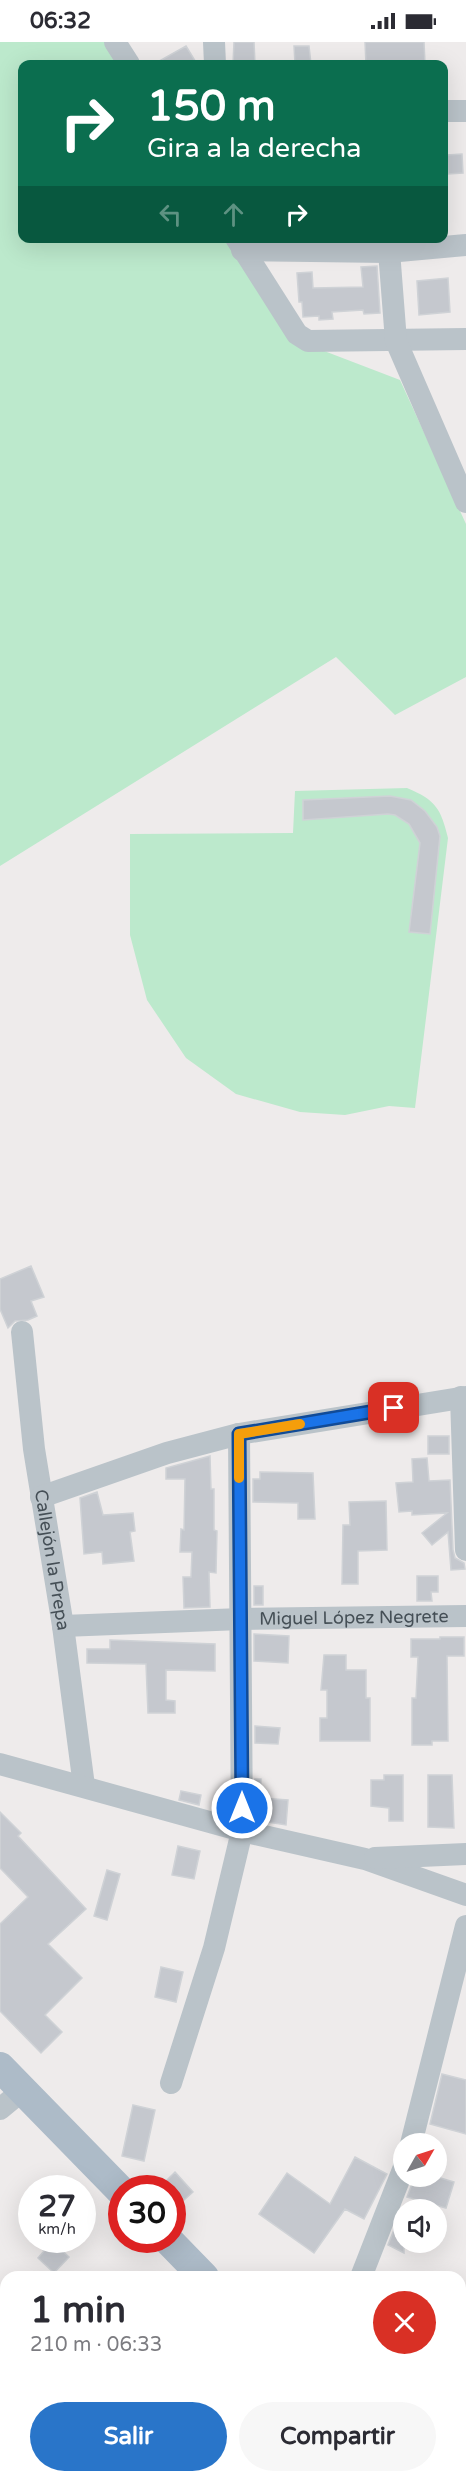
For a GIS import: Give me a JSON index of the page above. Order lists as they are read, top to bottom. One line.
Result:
{"streets":{"street":["Callejón la Prepa","Miguel López Negrete"]},"crossings":[["Callejón la Prepa","Miguel López Negrete"]],"north":"top right","page":{"status":"06:32","turn":["150 m","Gira a la derecha"],"speed":"27 km/h","limit":"30","heading":["1 min","210 m · 06:33"],"buttons":["Salir","Compartir"]}}
